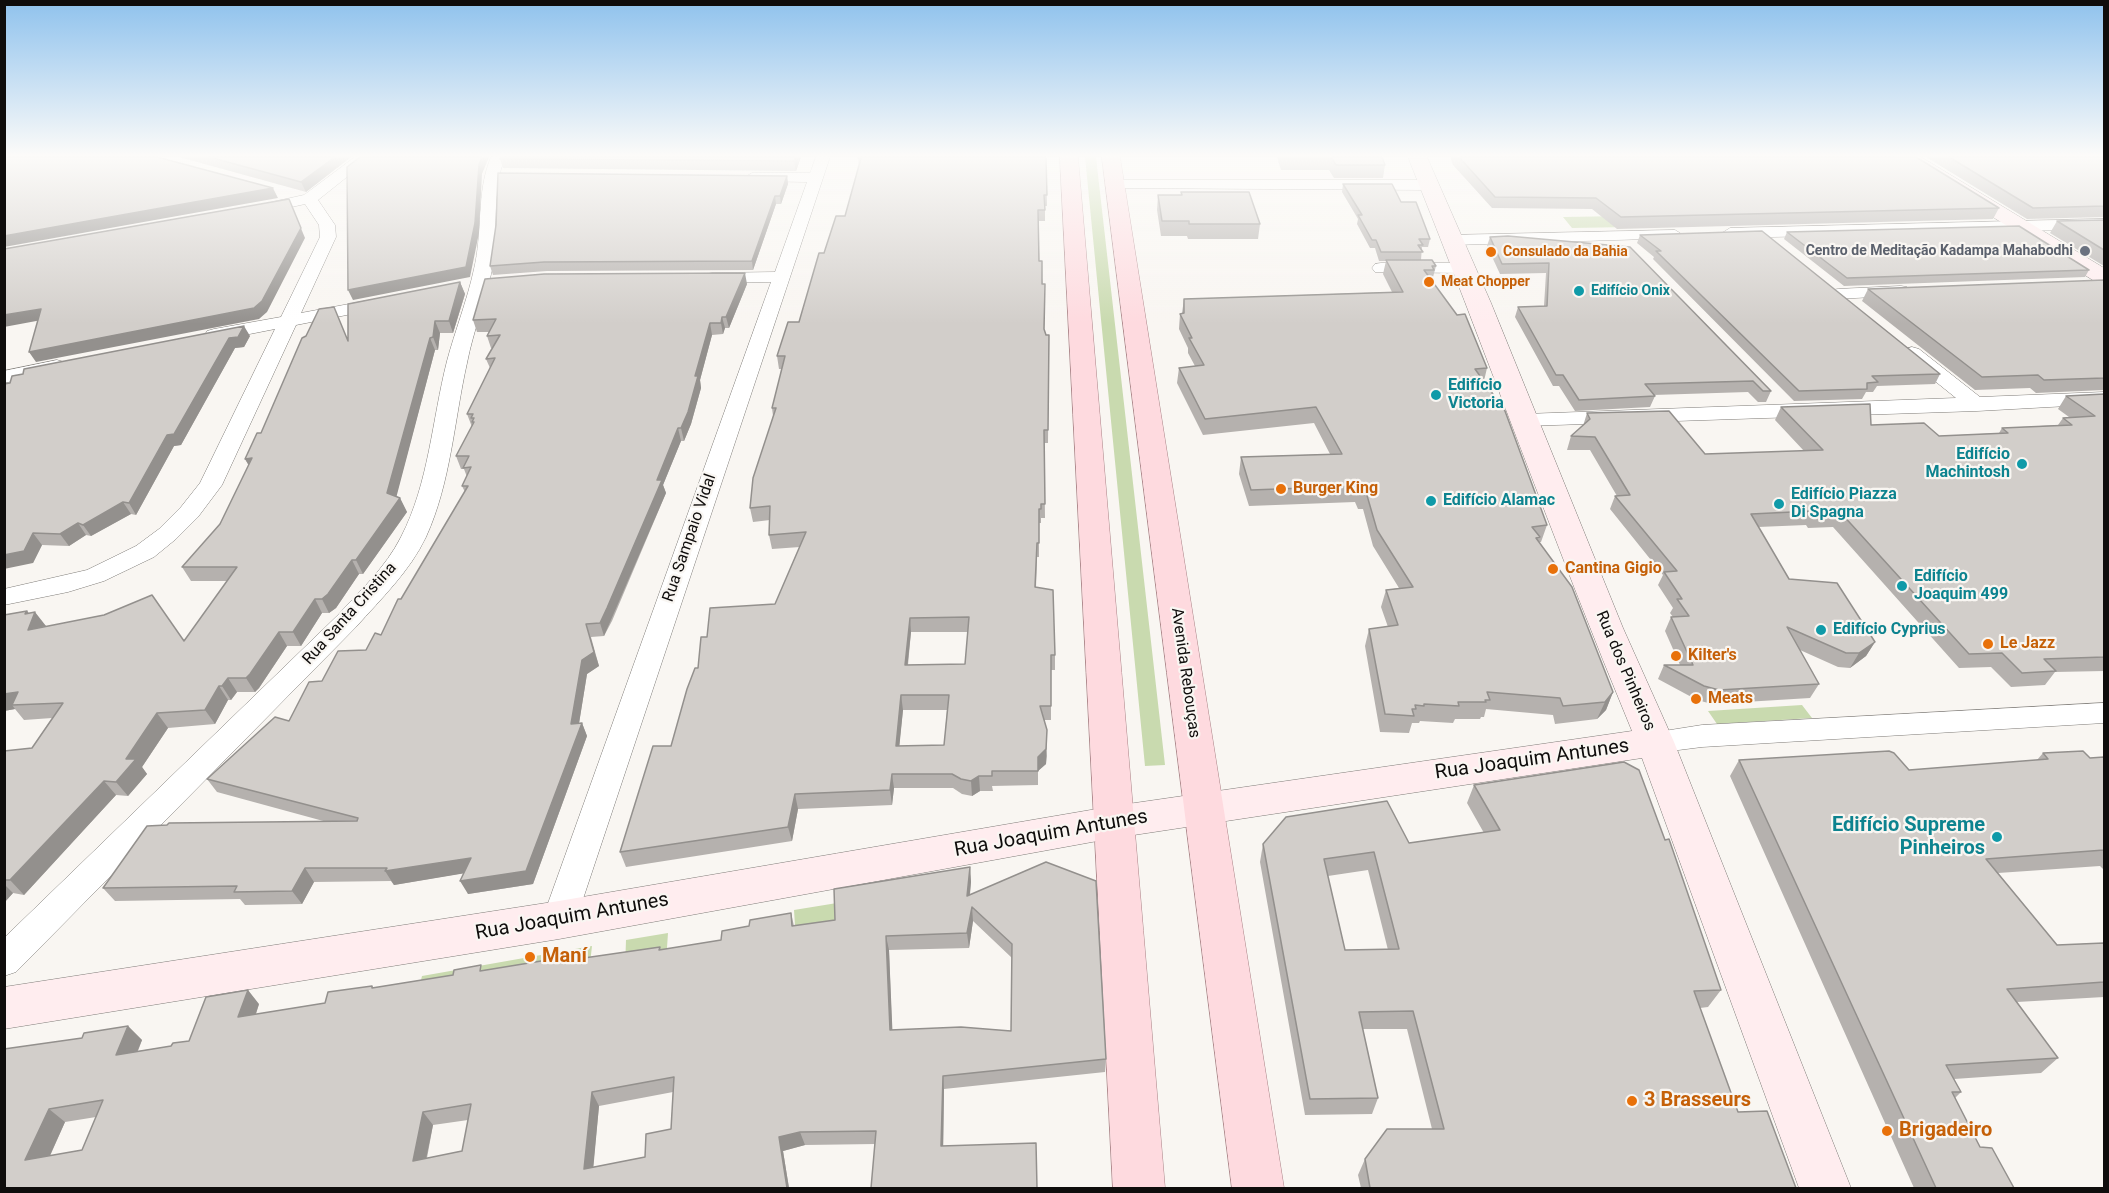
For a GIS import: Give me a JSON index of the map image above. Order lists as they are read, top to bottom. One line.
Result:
{"streets":{"main road":["Rua dos Pinheiros","Avenida Rebouças","Rua Joaquim Antunes"],"street":["Rua Sampaio Vidal","Rua Santa Cristina"]},"crossings":[["Rua Sampaio Vidal","Rua Joaquim Antunes"],["Rua dos Pinheiros","Rua Joaquim Antunes"],["Avenida Rebouças","Rua Joaquim Antunes"]],"places":["Centro de Meditação Kadampa Mahabodhi","Consulado da Bahia","Meat Chopper","Edifício Onix","Edifício Victoria","Edifício Machintosh","Burger King","Edifício Alamac","Edifício Piazza Di Spagna","Cantina Gigio","Edifício Joaquim 499","Edifício Cyprius","Le Jazz","Kilter's","Meats","Edifício Supreme Pinheiros","Maní","3 Brasseurs","Brigadeiro"]}
